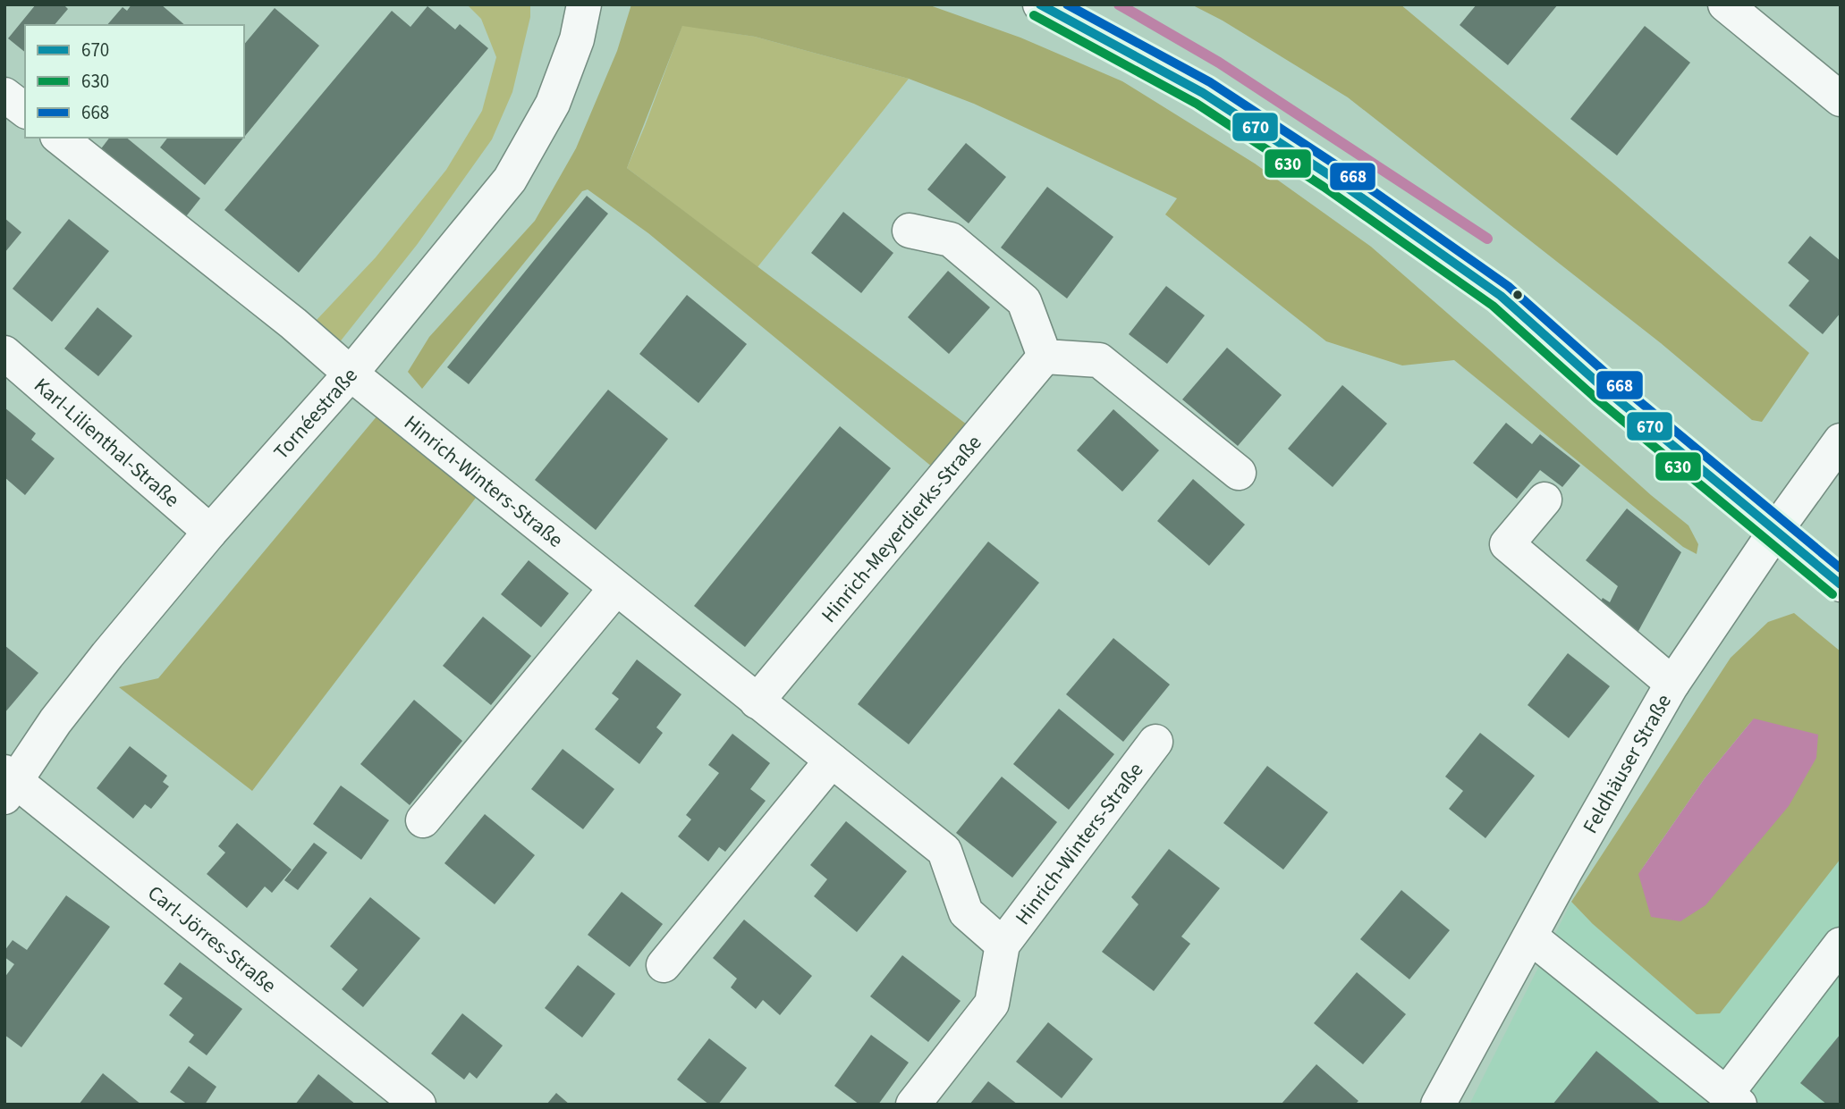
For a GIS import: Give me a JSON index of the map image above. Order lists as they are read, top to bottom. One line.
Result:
{"streets":{"street":["Tornéestraße","Karl-Lilienthal-Straße","Hinrich-Winters-Straße","Hinrich-Meyerdierks-Straße","Feldhäuser Straße","Carl-Jörres-Straße"]},"crossings":[["Tornéestraße","Karl-Lilienthal-Straße"],["Tornéestraße","Hinrich-Winters-Straße"],["Tornéestraße","Carl-Jörres-Straße"],["Hinrich-Winters-Straße","Hinrich-Meyerdierks-Straße"]],"lines":["transit line 670","transit line 668","transit line 630"],"legend":["670","630","668"]}
